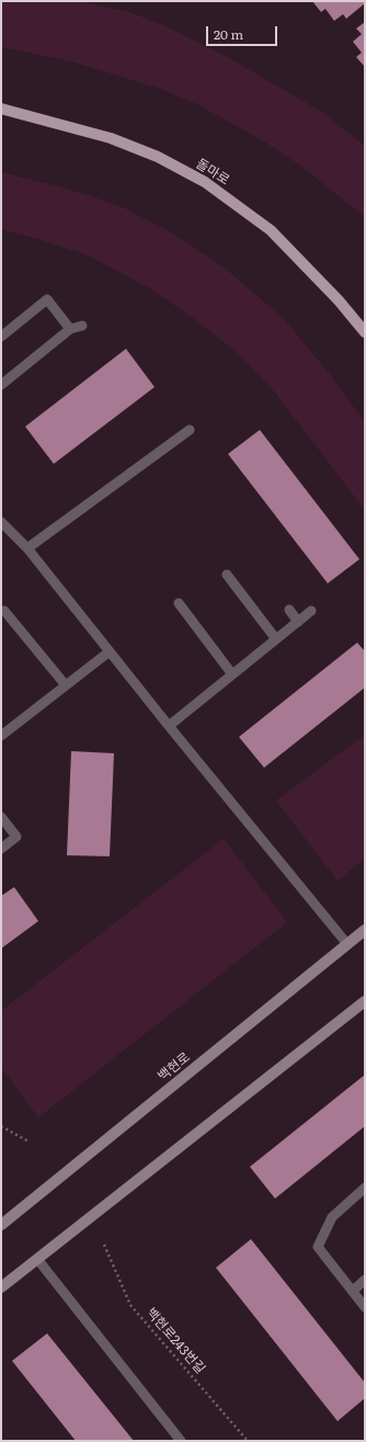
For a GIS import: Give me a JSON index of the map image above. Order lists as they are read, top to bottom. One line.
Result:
{"streets":{"main road":["돌마로","백현로"],"path":["백현로243번길"]},"scale_bar":"20 m"}
